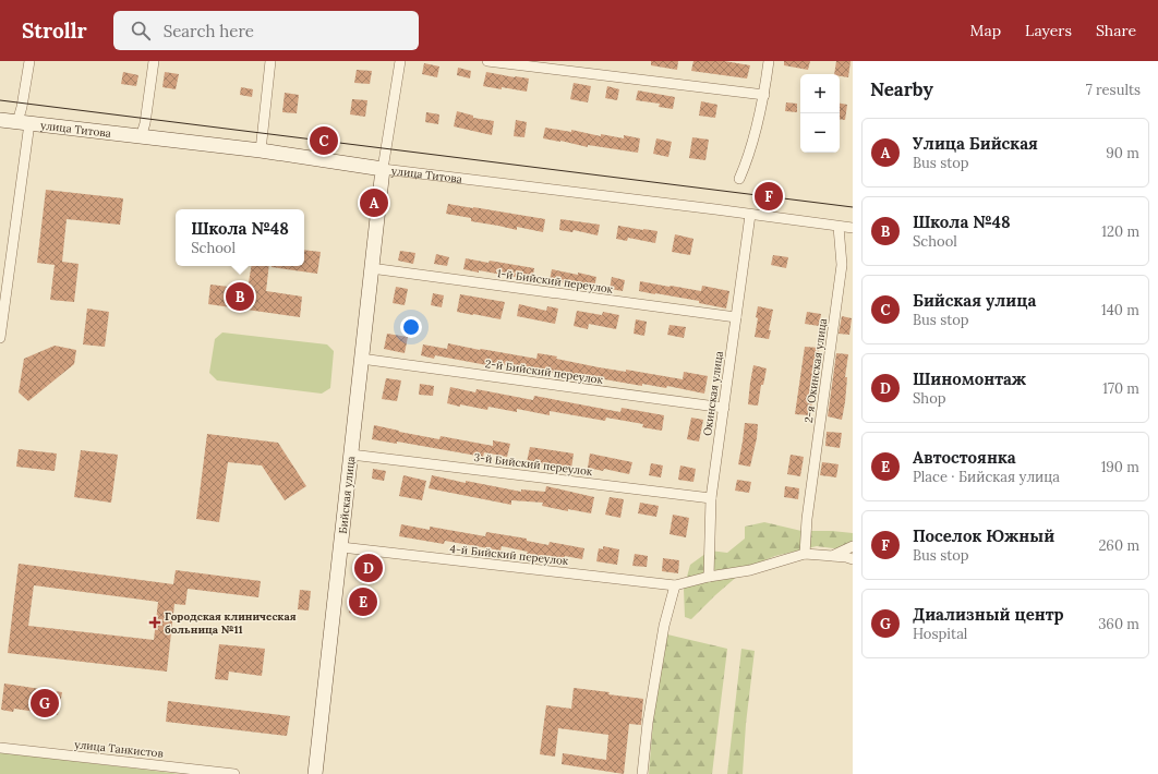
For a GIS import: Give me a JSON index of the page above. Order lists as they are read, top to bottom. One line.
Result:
{"streets":{"street":["улица Титова","1-й Бийский переулок","2-я Окинская улица","2-й Бийский переулок","Окинская улица","3-й Бийский переулок","Бийская улица","4-й Бийский переулок","улица Танкистов"]},"crossings":[["улица Титова","2-я Окинская улица"],["улица Титова","Окинская улица"],["улица Титова","Бийская улица"],["1-й Бийский переулок","Окинская улица"],["1-й Бийский переулок","Бийская улица"],["2-й Бийский переулок","Окинская улица"],["2-й Бийский переулок","Бийская улица"],["Окинская улица","3-й Бийский переулок"],["3-й Бийский переулок","Бийская улица"],["Бийская улица","4-й Бийский переулок"]],"places":{"health":["Городская клиническая больница №11"]},"page":{"header":"Strollr","search":"Search here","nav":["Map","Layers","Share"],"heading":["Nearby","7 results"],"map_buttons":["+","−"],"list":[{"mark":"A","name":"Улица Бийская","note":"Bus stop","value":"90 m"},{"mark":"B","name":"Школа №48","note":"School","value":"120 m"},{"mark":"C","name":"Бийская улица","note":"Bus stop","value":"140 m"},{"mark":"D","name":"Шиномонтаж","note":"Shop","value":"170 m"},{"mark":"E","name":"Автостоянка","note":"Place · Бийская улица","value":"190 m"},{"mark":"F","name":"Поселок Южный","note":"Bus stop","value":"260 m"},{"mark":"G","name":"Диализный центр","note":"Hospital","value":"360 m"}],"pins":["C","F","A","B","D","E","G"],"popup":["Школа №48","School"]}}
